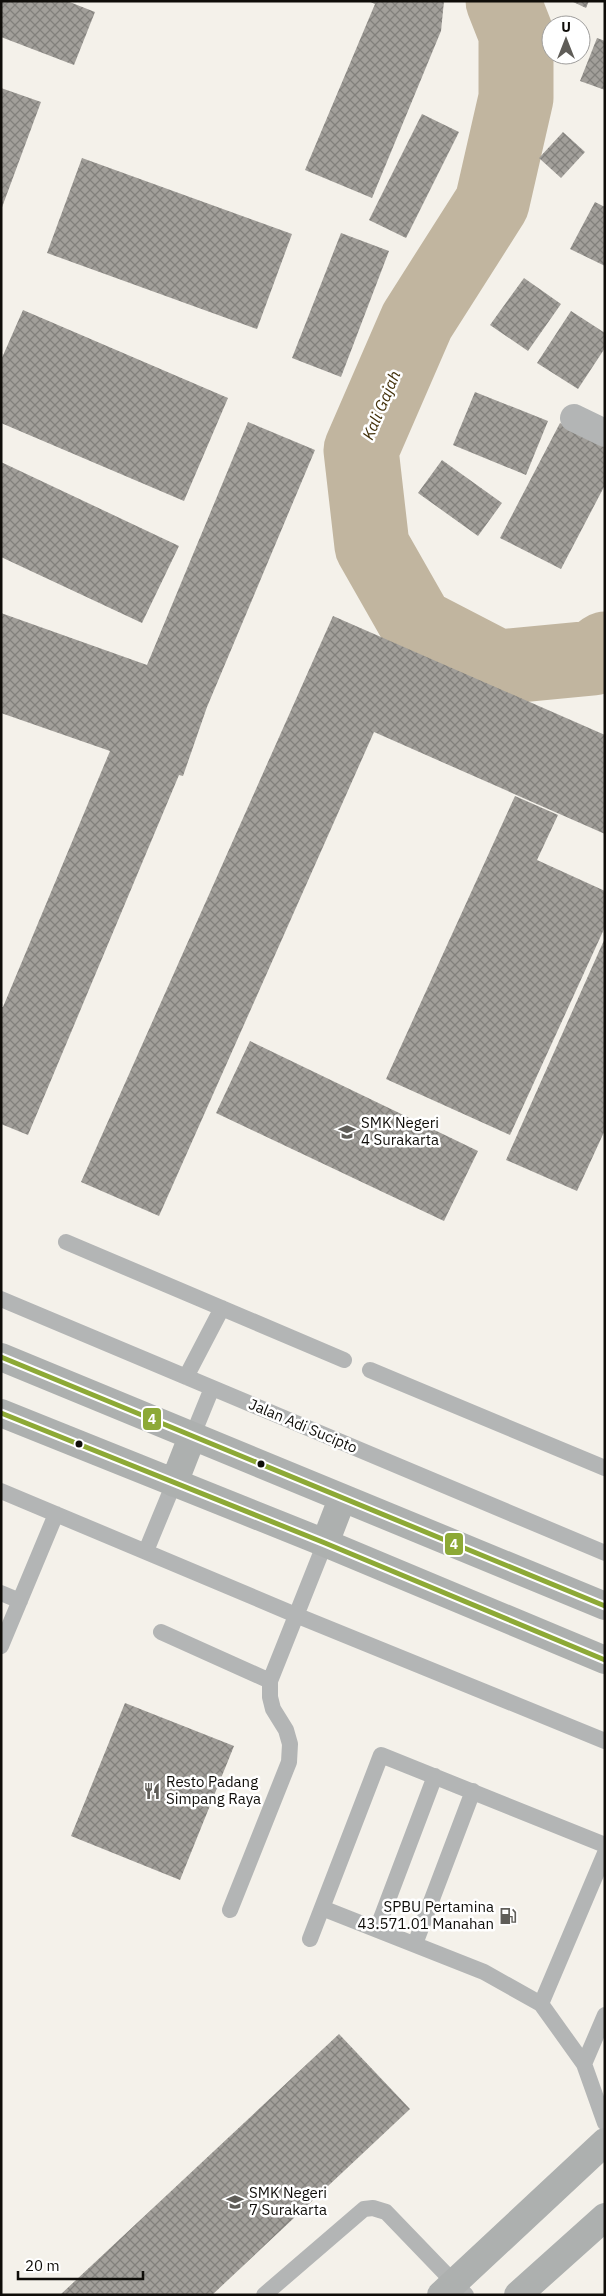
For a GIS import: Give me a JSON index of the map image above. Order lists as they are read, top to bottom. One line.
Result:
{"streets":{"lane":["Jalan Adi Sucipto"]},"water":["Kali Gajah"],"places":{"school or university":["SMK Negeri 4 Surakarta","SMK Negeri 7 Surakarta"],"restaurant":["Resto Padang Simpang Raya"],"fuel station":["SPBU Pertamina 43.571.01 Manahan"]},"lines":["transit line 4"],"scale_bar":"20 m","north":"top"}
